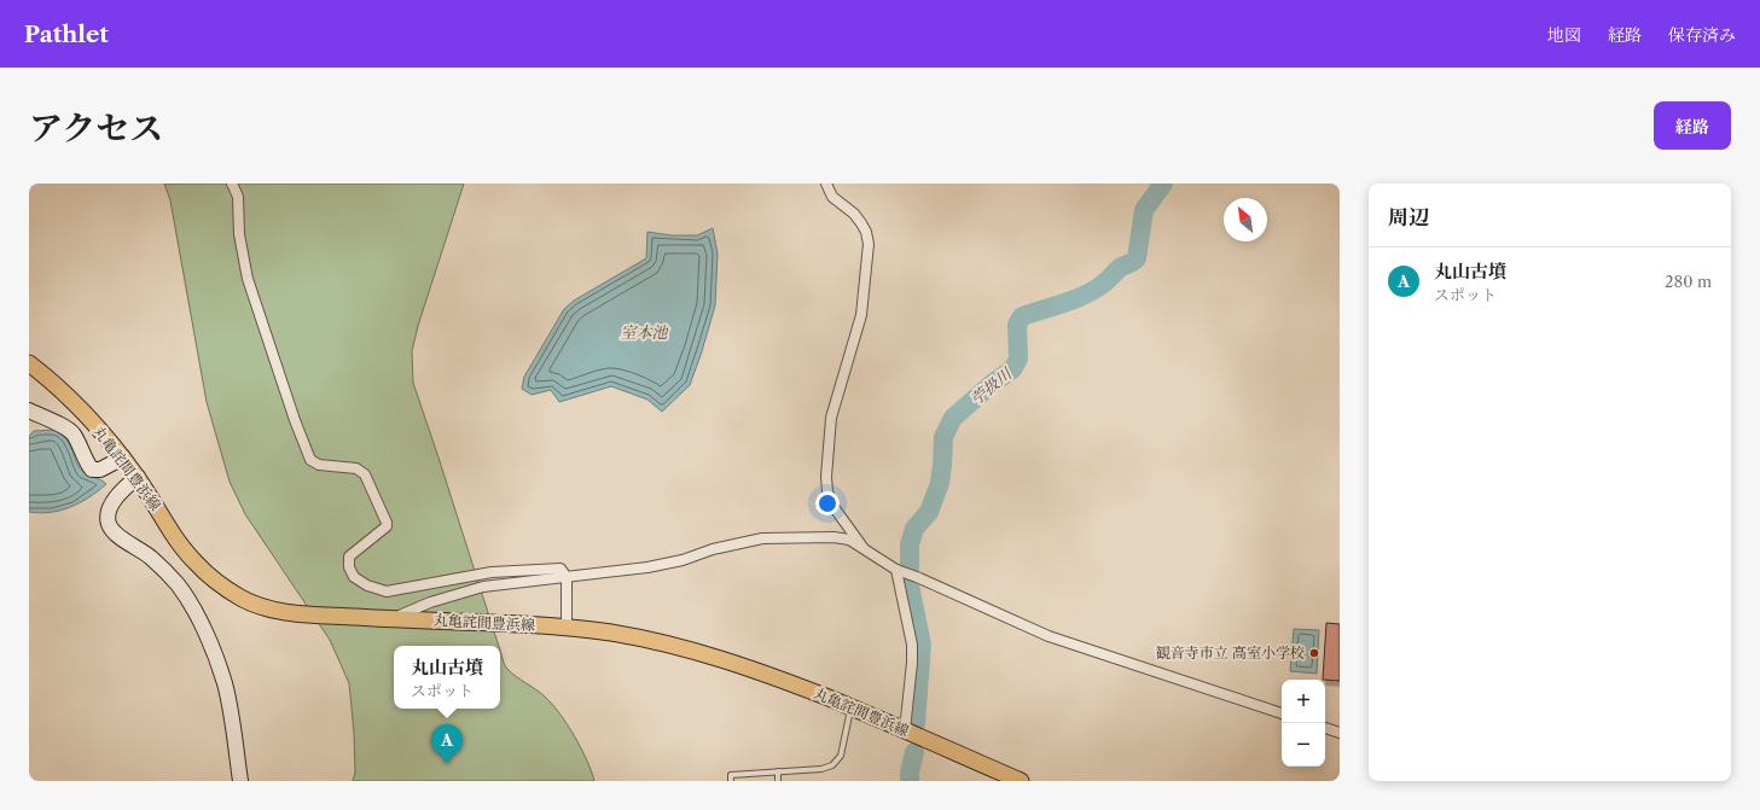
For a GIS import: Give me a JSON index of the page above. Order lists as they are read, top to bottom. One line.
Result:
{"streets":{"main road":["丸亀詫間豊浜線"]},"water":["室本池","苧扱川"],"places":["観音寺市立 高室小学校"],"north":"top left","page":{"header":"Pathlet","nav":["地図","経路","保存済み"],"title":"アクセス","buttons":"経路","heading":"周辺","list":[{"mark":"A","name":"丸山古墳","note":"スポット","value":"280 m"}],"popup":["丸山古墳","スポット"],"map_buttons":["+","−"],"pins":"A"}}
